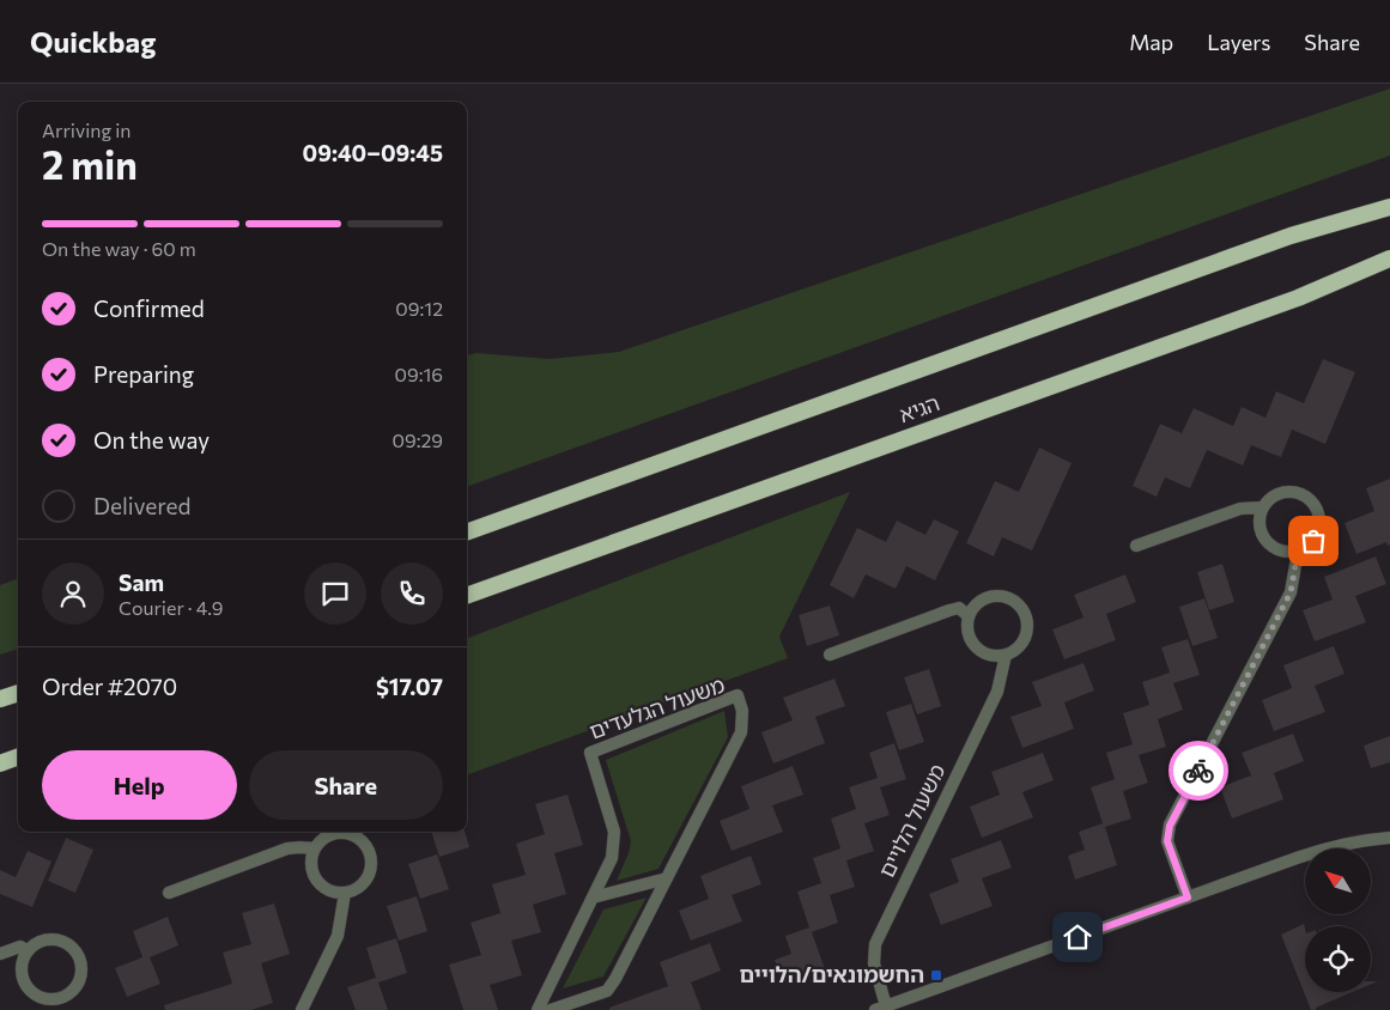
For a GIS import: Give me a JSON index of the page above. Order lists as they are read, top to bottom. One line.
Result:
{"streets":{"highway":["הגיא"],"street":["משעול הגלעדים","משעול הלויים"]},"places":{"transit":["החשמונאים/הלויים"]},"north":"top left","page":{"header":"Quickbag","nav":["Map","Layers","Share"],"heading":["2 min","Arriving in","09:40–09:45"],"panel":["Sam","Courier · 4.9","Order #2070","$17.07"],"bar":"On the way · 60 m","list":[["Confirmed","09:12"],["Preparing","09:16"],["On the way","09:29"],"Delivered"],"buttons":["Help","Share"]}}
